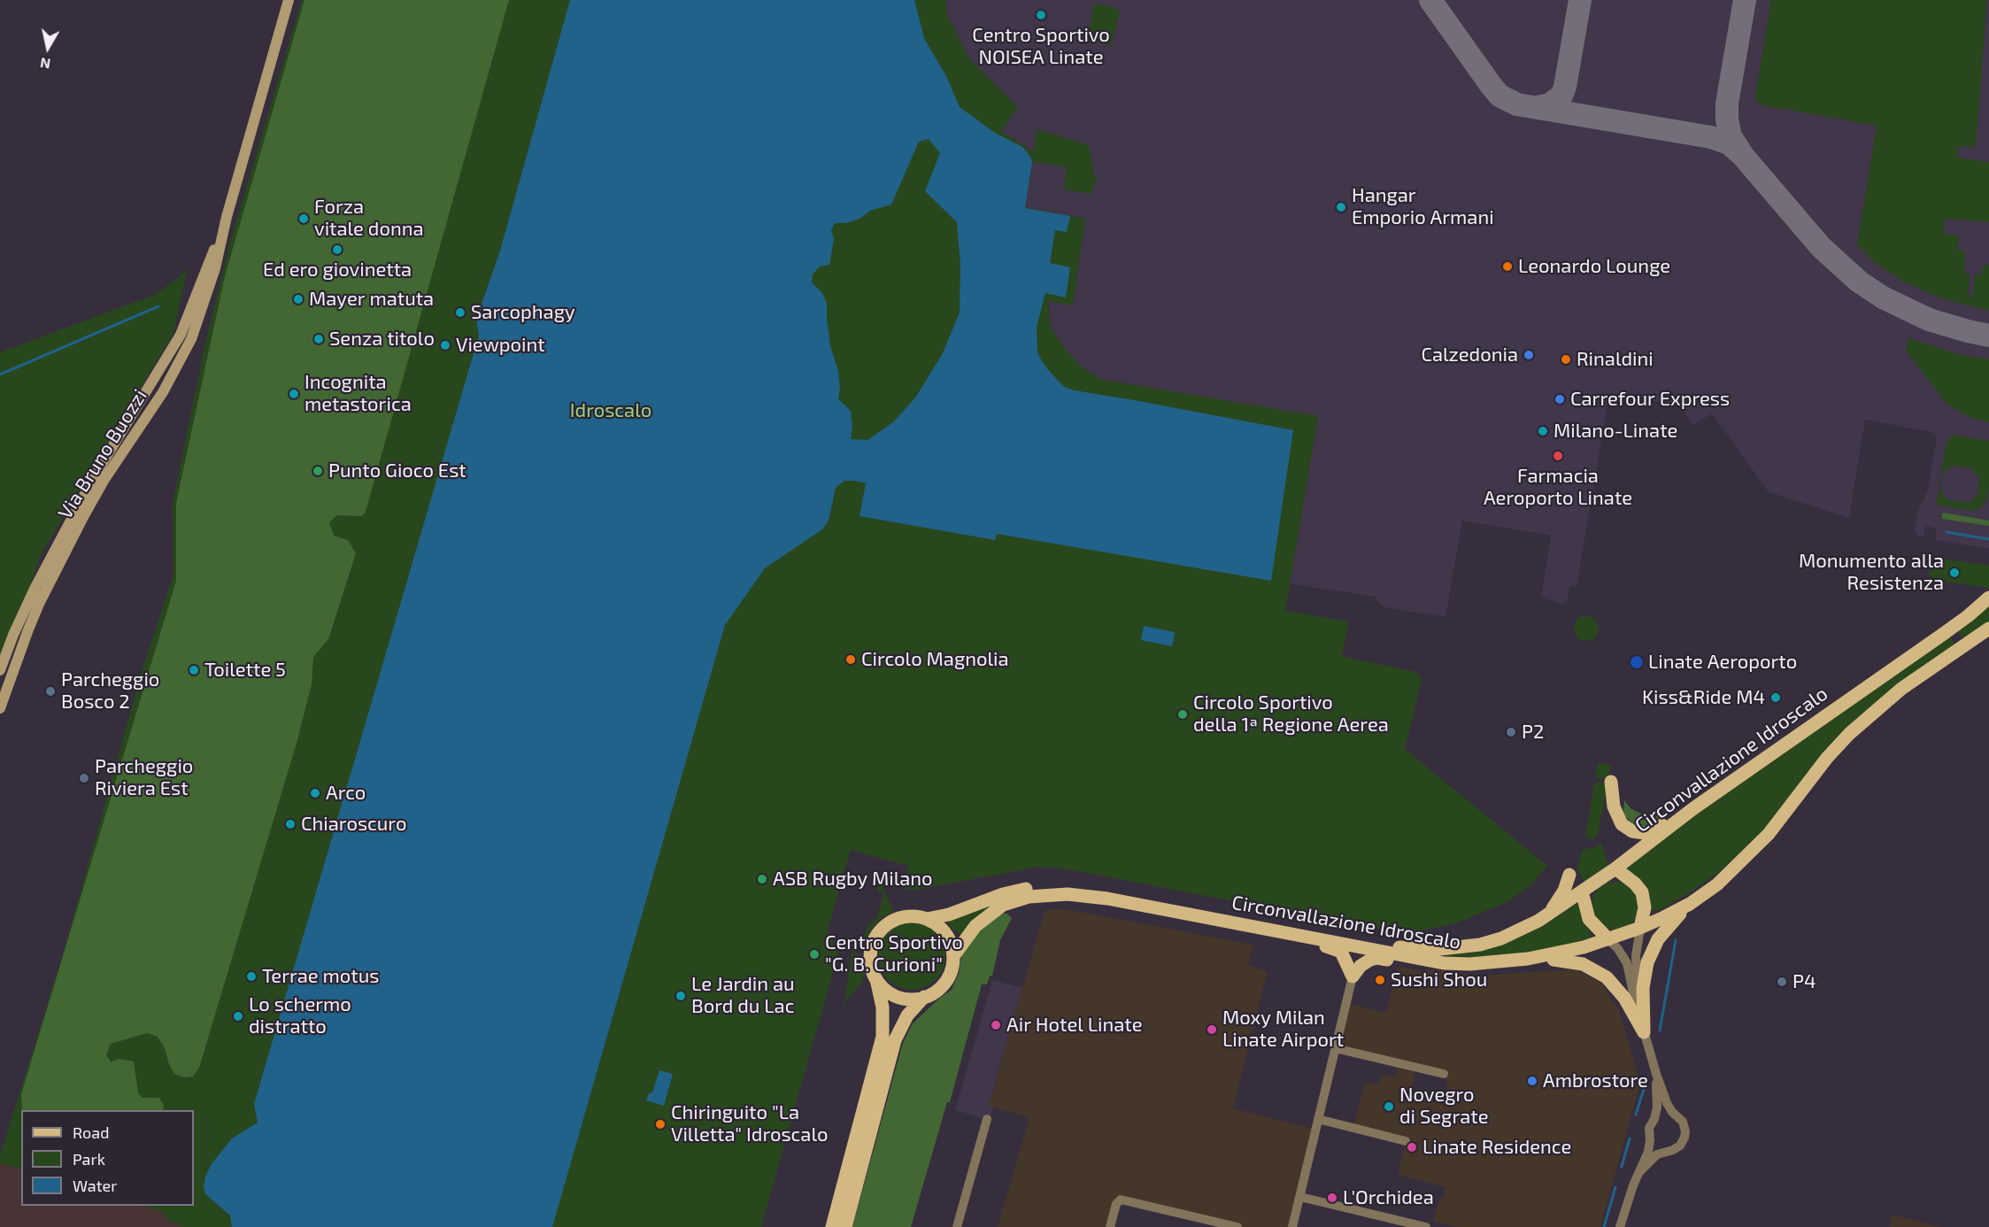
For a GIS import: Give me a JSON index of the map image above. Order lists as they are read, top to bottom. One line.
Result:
{"streets":{"main road":["Via Bruno Buozzi","Circonvallazione Idroscalo"]},"parks":["Idroscalo"],"places":["Centro Sportivo NOISEA Linate","Hangar Emporio Armani","Forza vitale donna","Ed ero giovinetta","Leonardo Lounge","Mayer matuta","Sarcophagy","Senza titolo","Viewpoint","Calzedonia","Rinaldini","Incognita metastorica","Carrefour Express","Milano-Linate","Farmacia Aeroporto Linate","Punto Gioco Est","Monumento alla Resistenza","Circolo Magnolia","Linate Aeroporto","Toilette 5","Parcheggio Bosco 2","Kiss&Ride M4","Circolo Sportivo della 1ª Regione Aerea","P2","Parcheggio Riviera Est","Arco","Chiaroscuro","ASB Rugby Milano","Centro Sportivo \"G. B. Curioni\"","Terrae motus","Sushi Shou","P4","Le Jardin au Bord du Lac","Lo schermo distratto","Air Hotel Linate","Moxy Milan Linate Airport","Ambrostore","Novegro di Segrate","Chiringuito \"La Villetta\" Idroscalo","Linate Residence","L'Orchidea"],"legend":["Road","Park","Water"],"north":"bottom"}
